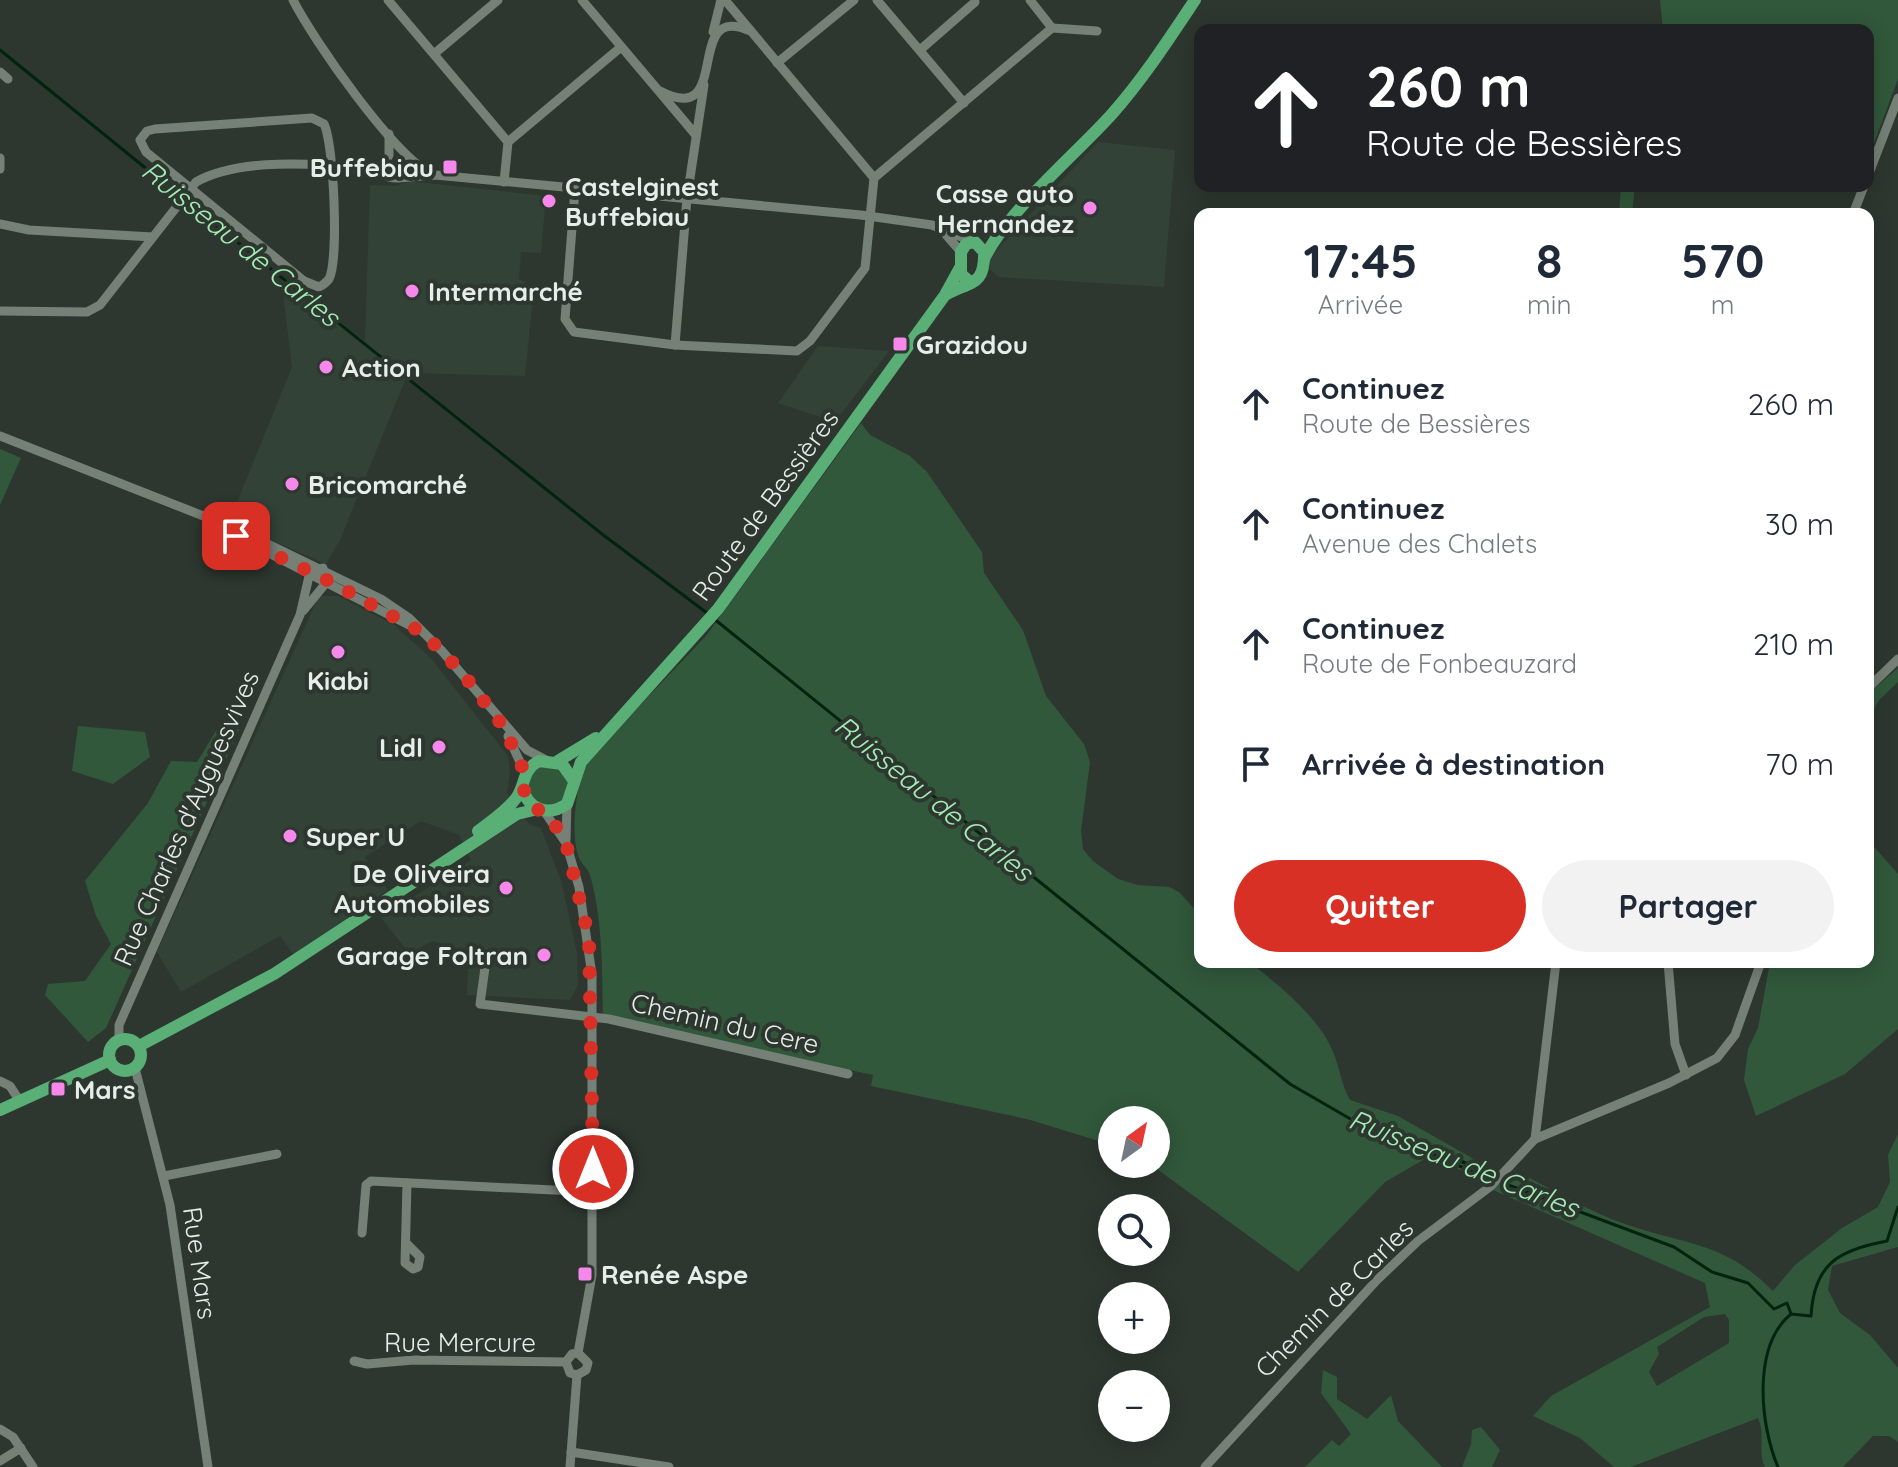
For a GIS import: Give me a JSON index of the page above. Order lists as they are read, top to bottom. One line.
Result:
{"streets":{"main road":["Route de Bessières"],"street":["Rue Charles d'Ayguesvives","Chemin du Cere","Rue Mars","Chemin de Carles","Rue Mercure"]},"crossings":[["Rue Charles d'Ayguesvives","Rue Mars"]],"water":["Ruisseau de Carles"],"places":{"transit":["Buffebiau","Grazidou","Mars","Renée Aspe"],"other":["Castelginest Buffebiau","Casse auto Hernandez","Intermarché","Action","Bricomarché","Kiabi","Lidl","Super U","De Oliveira Automobiles","Garage Foltran"]},"north":"top right","page":{"turn":["260 m","Route de Bessières"],"eta":["17:45","Arrivée","8","min","570","m"],"list":[{"name":"Continuez","note":"Route de Bessières","value":"260 m"},{"name":"Continuez","note":"Avenue des Chalets","value":"30 m"},{"name":"Continuez","note":"Route de Fonbeauzard","value":"210 m"},{"name":"Arrivée à destination","value":"70 m"}],"buttons":["Quitter","Partager"],"map_buttons":["+","−"]}}
